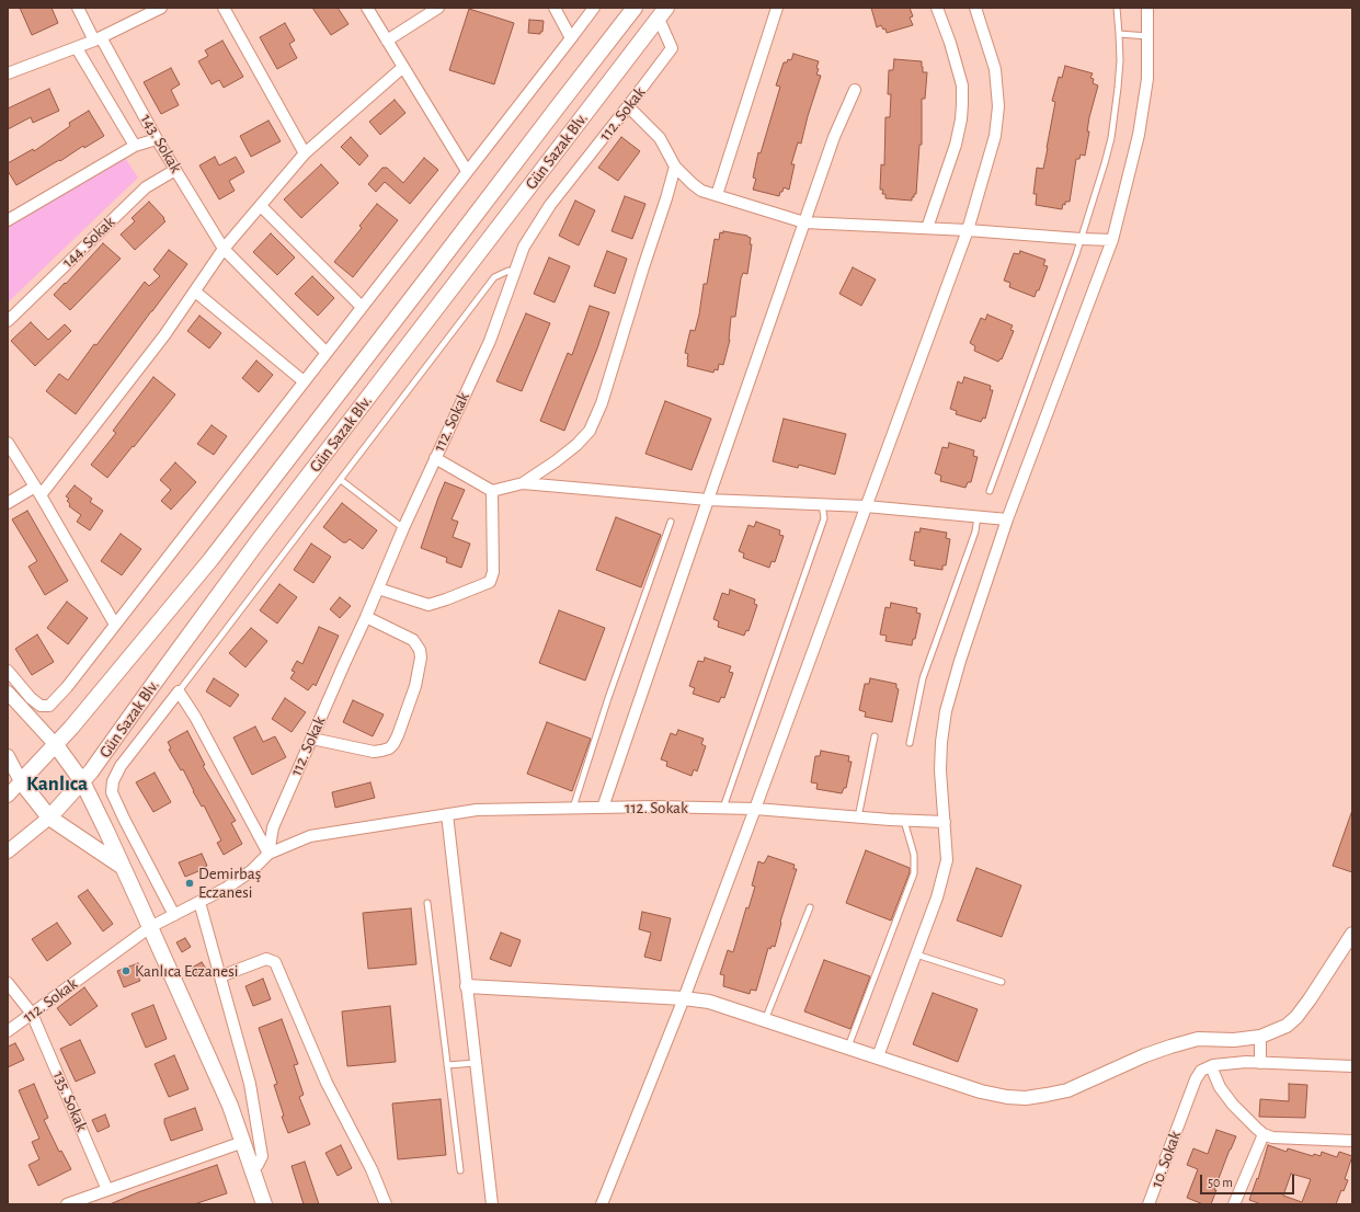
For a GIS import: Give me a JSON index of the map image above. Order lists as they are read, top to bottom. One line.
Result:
{"streets":{"main road":["Gün Sazak Blv."],"street":["112. Sokak","143. Sokak","144. Sokak","135. Sokak","10. Sokak"]},"crossings":[["112. Sokak","Gün Sazak Blv."],["112. Sokak","135. Sokak"],["143. Sokak","144. Sokak"]],"districts":["Kanlıca"],"places":["Demirbaş Eczanesi","Kanlıca Eczanesi"],"scale_bar":"50 m"}
